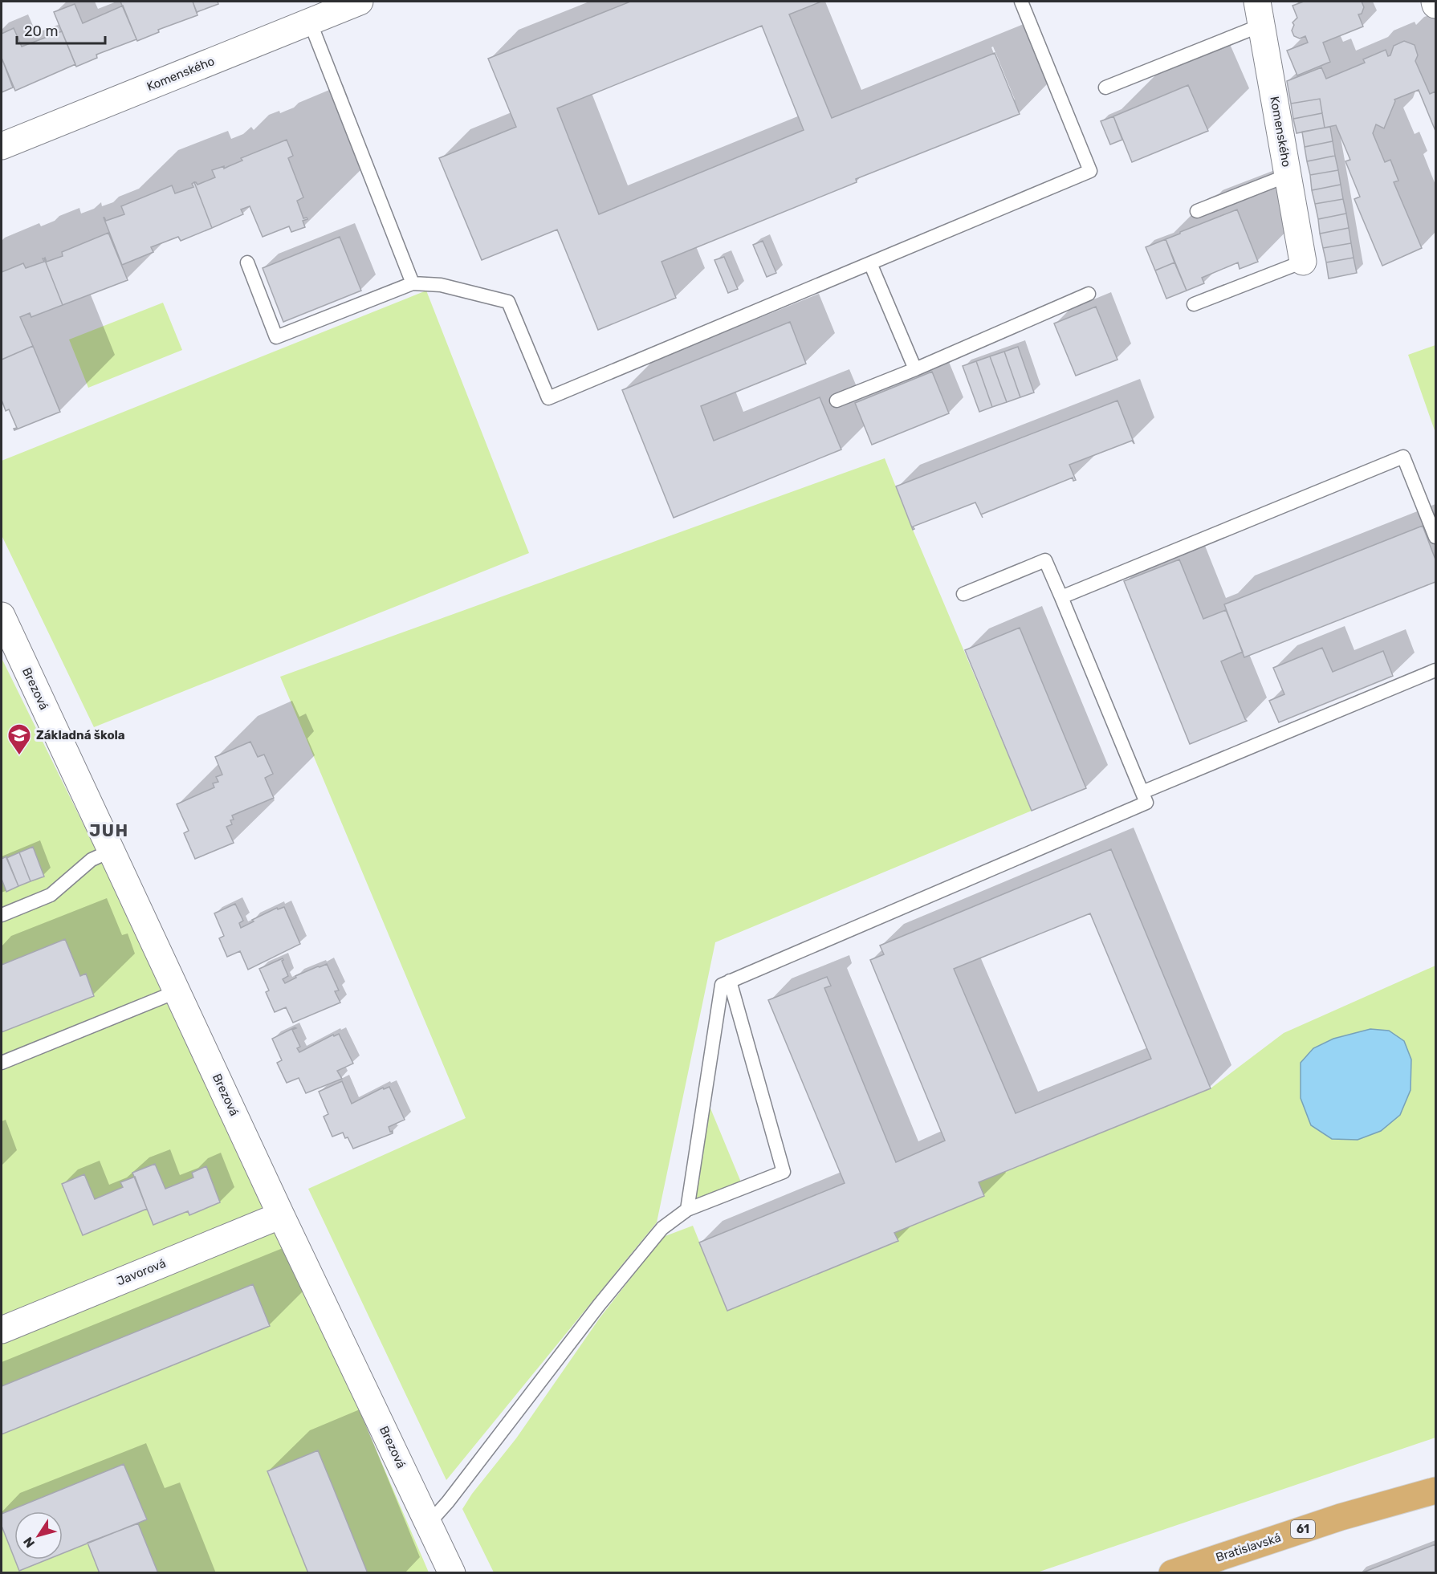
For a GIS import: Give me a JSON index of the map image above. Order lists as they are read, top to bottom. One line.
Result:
{"streets":{"main road":["61","Bratislavská"],"street":["Komenského","Brezová","Javorová"]},"crossings":[["Brezová","Javorová"]],"districts":["JUH"],"places":{"school or university":["Základná škola"]},"scale_bar":"20 m","north":"bottom left"}
